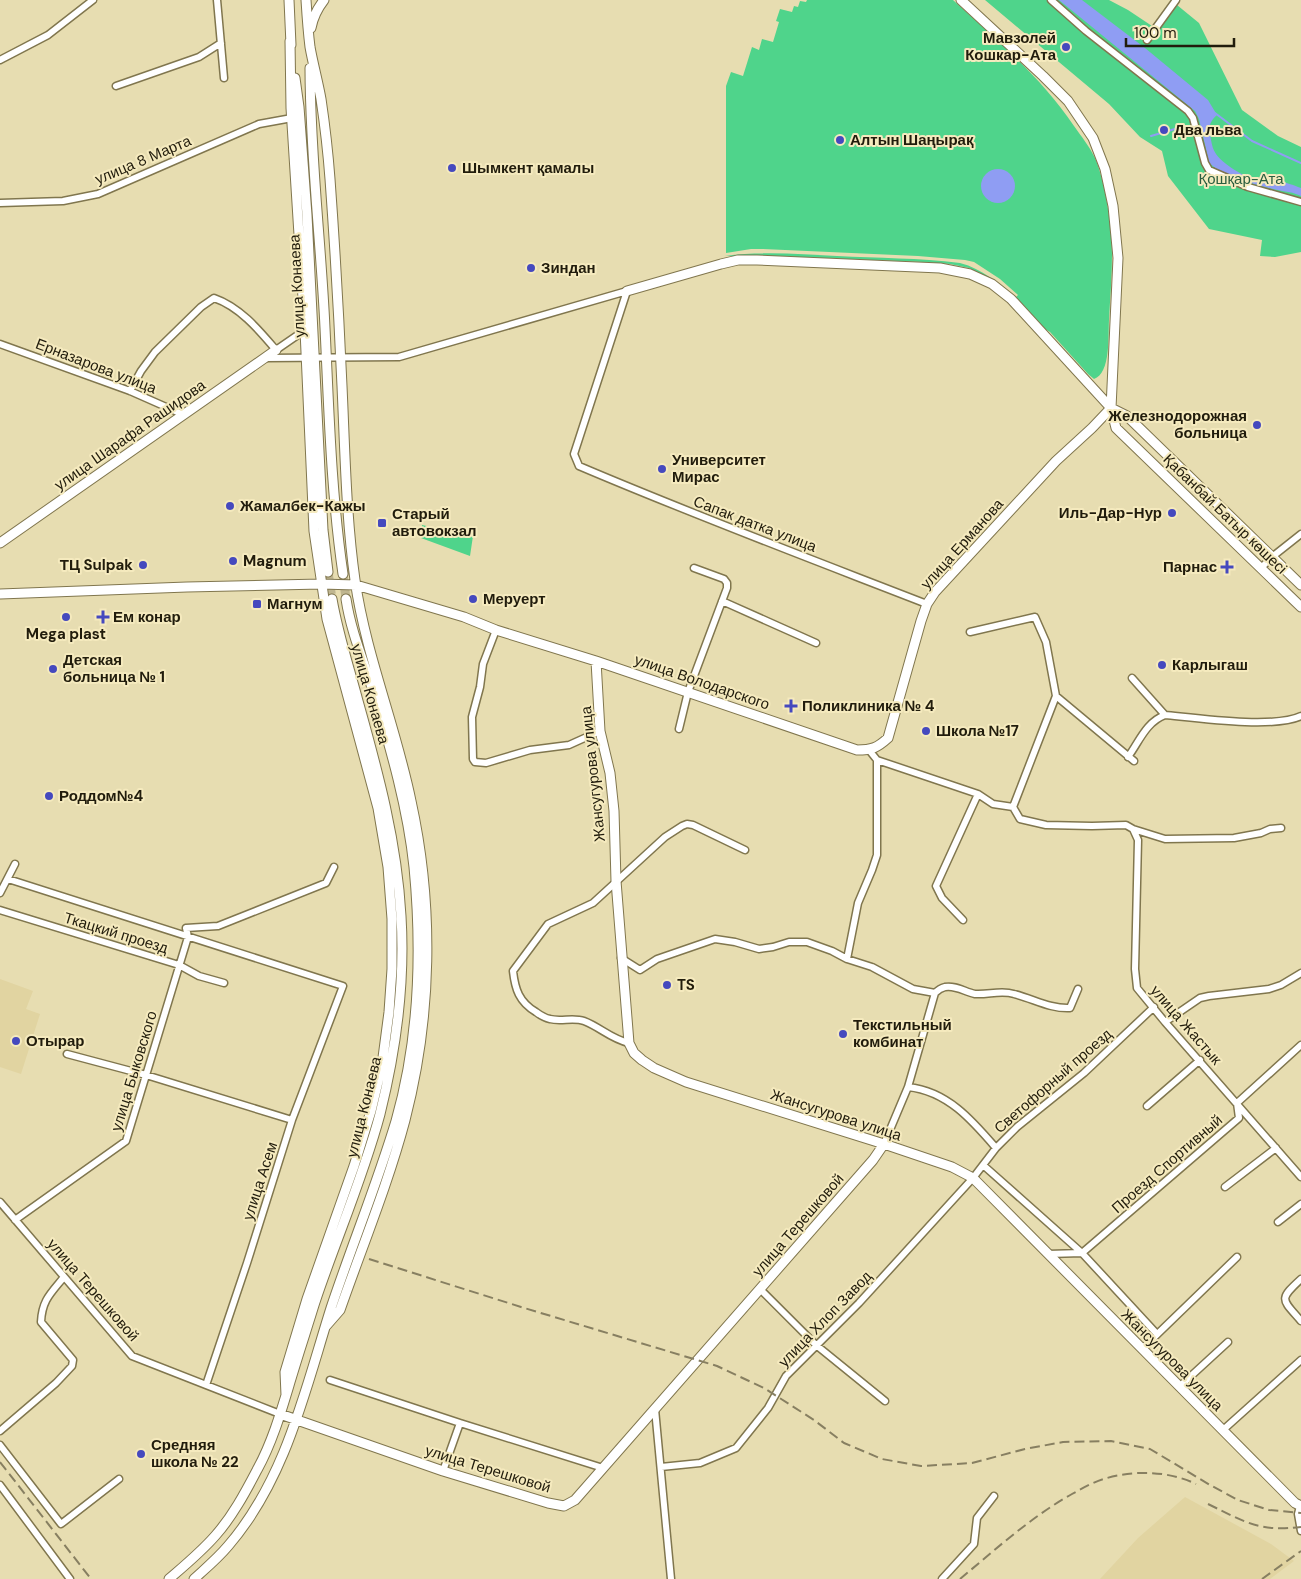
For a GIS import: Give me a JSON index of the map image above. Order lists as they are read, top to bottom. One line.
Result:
{"streets":{"main road":["улица Конаева","улица Шарафа Рашидова","Қабанбай Батыр көшесі","улица Ерманова","улица Володарского","Жансугурова улица","улица Терешковой"],"street":["улица 8 Марта","Ерназарова улица","Сапак датка улица","Ткацкий проезд","улица Жастык","улица Быковского","Светофорный проезд","Проезд Спортивный","улица Асем","улица Хлоп Завод"]},"crossings":[["улица Конаева","улица Володарского"],["улица Конаева","улица Терешковой"],["Ерназарова улица","улица Шарафа Рашидова"],["Қабанбай Батыр көшесі","улица Ерманова"],["Сапак датка улица","улица Ерманова"],["улица Ерманова","улица Володарского"],["улица Володарского","Жансугурова улица"],["Жансугурова улица","Светофорный проезд"],["Жансугурова улица","улица Терешковой"],["Жансугурова улица","улица Хлоп Завод"],["Ткацкий проезд","улица Быковского"],["улица Жастык","Светофорный проезд"],["улица Жастык","Проезд Спортивный"],["улица Быковского","улица Асем"],["улица Быковского","улица Терешковой"],["Светофорный проезд","улица Хлоп Завод"],["улица Асем","улица Терешковой"]],"parks":["Қошқар-Ата"],"places":{"other":["Мавзолей Кошкар-Ата","Два льва","Алтын Шаңырақ","Шымкент қамалы","Зиндан","Железнодорожная больница","Университет Мирас","Жамалбек-Кажы","Иль-Дар-Нур","Magnum","ТЦ Sulpak","Меруерт","Mega plast","Карлыгаш","Детская больница № 1","Школа №17","Роддом№4","TS","Текстильный комбинат","Отырар","Средняя школа № 22"],"transit":["Старый автовокзал","Магнум"],"health":["Парнас","Ем конар","Поликлиника № 4"]},"scale_bar":"100 m"}
